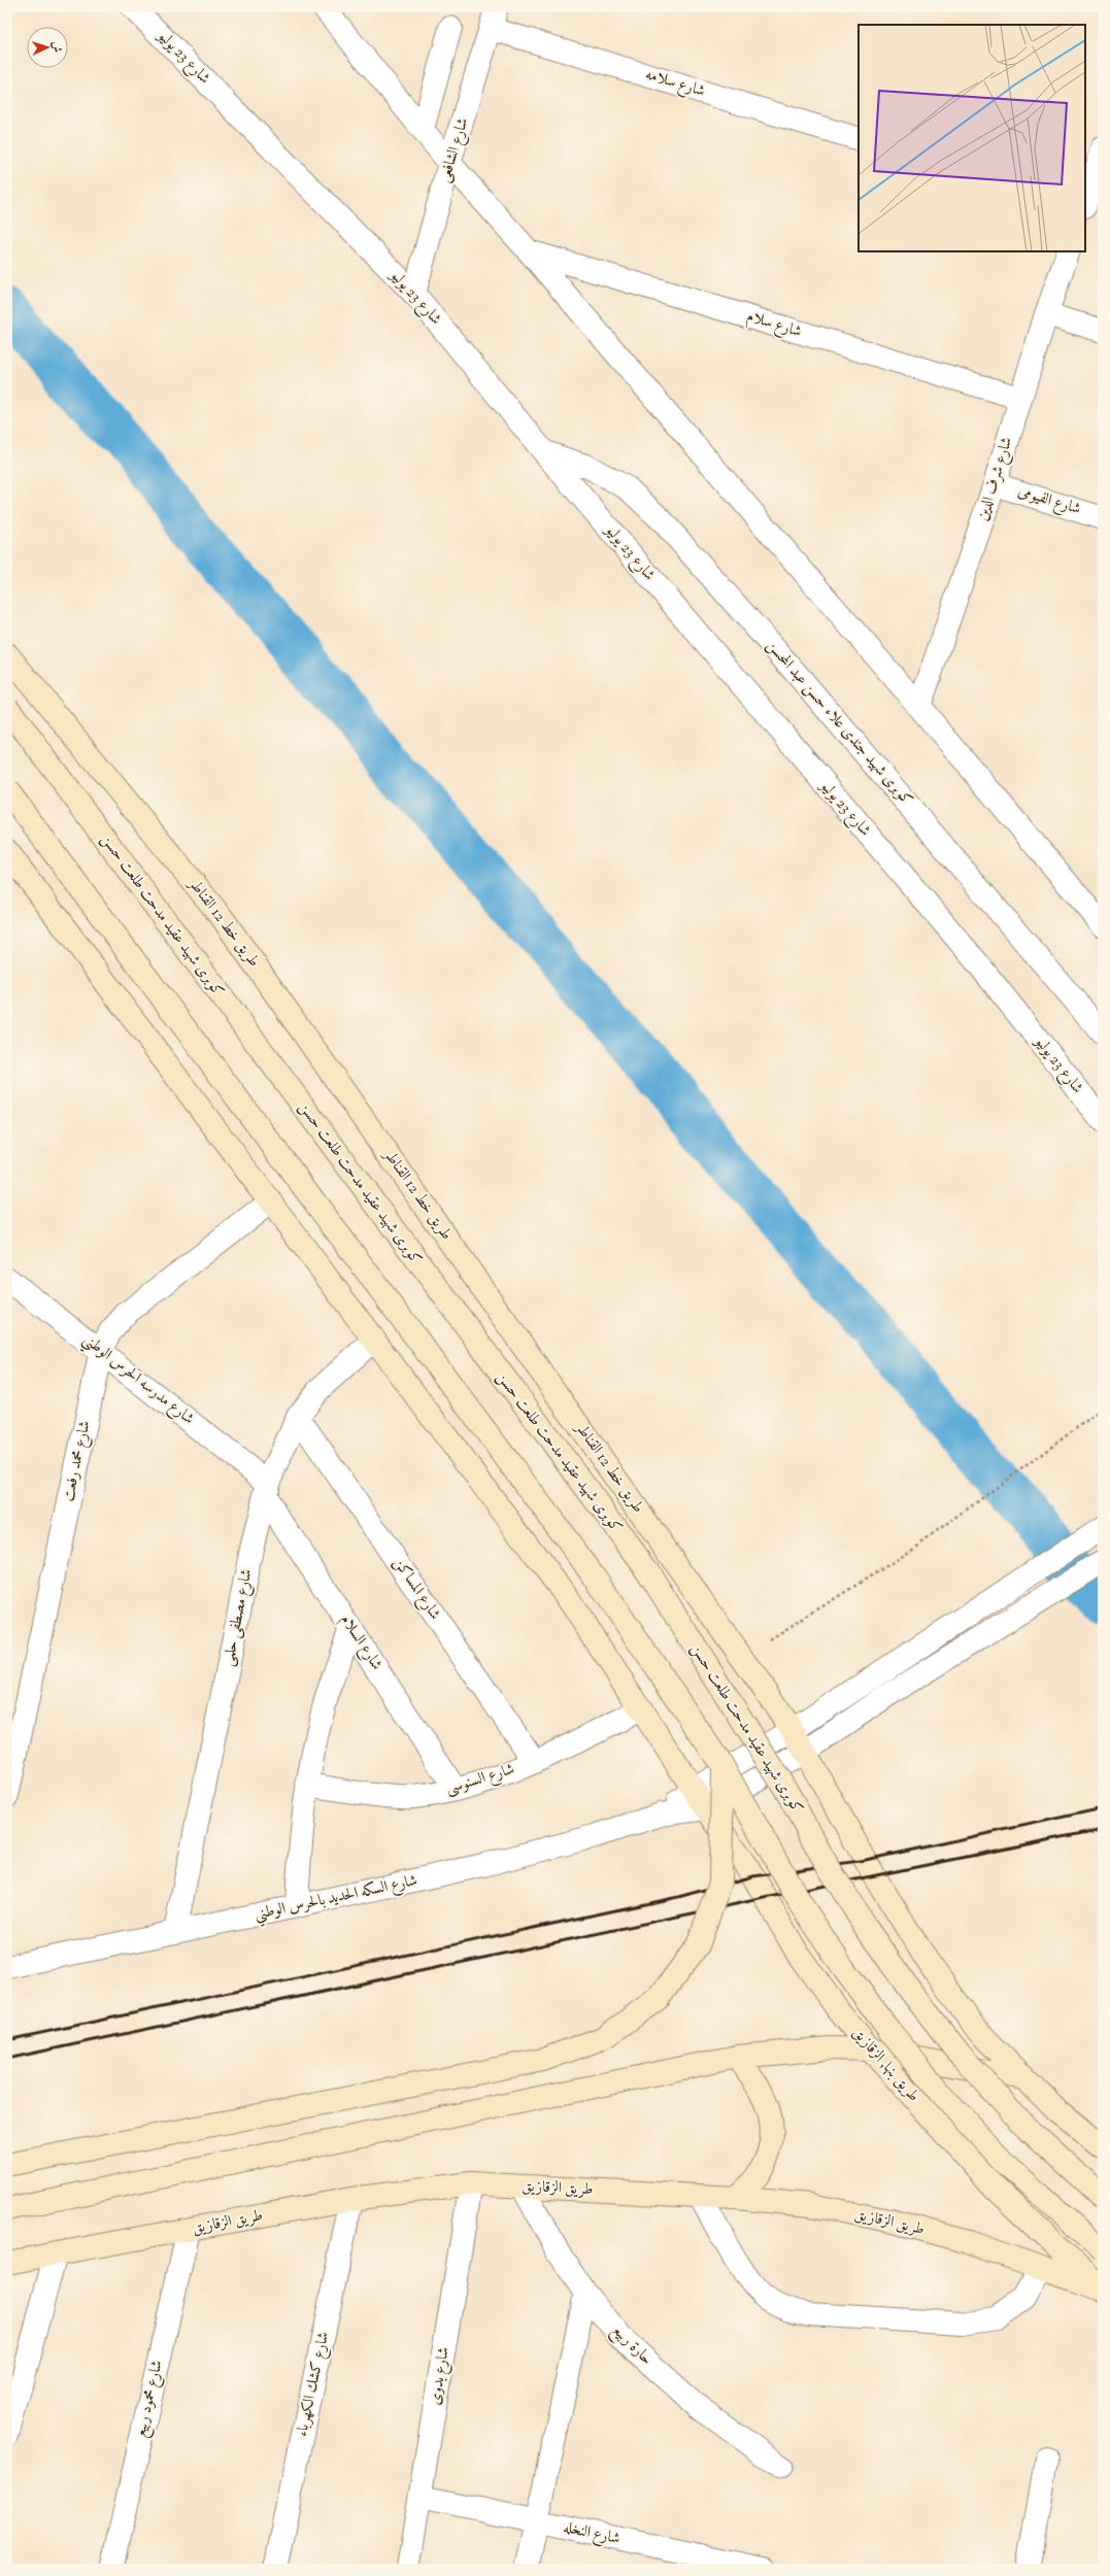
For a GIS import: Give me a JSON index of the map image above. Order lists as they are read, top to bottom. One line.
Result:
{"streets":{"main road":["كوبرى شهيد عقيد مدحت طلعت حسن","طريق خط 12 القناطر","طريق بنها, الزقازيق","طريق الزقازيق"],"street":["شارع 23 يوليو","شارع سلامه","شارع الشافعى","شارع سلام","شارع شرف الدين","شارع الفيومى","كوبرى شهيد جندى علاء حسن عبد المحسن","شارع مدرسه الحرس الوطني","شارع محمد رفعت","شارع المساكن","شارع مصطفى حلمى","شارع السلام","شارع السنوسى","شارع السكه الحديد بالحرس الوطني","حارة ربيع","شارع بدوى","شارع كشك الكهرباء","شارع محمود ربيع","شارع النخله"]},"crossings":[["شارع 23 يوليو","شارع الشافعى"],["شارع 23 يوليو","كوبرى شهيد جندى علاء حسن عبد المحسن"],["شارع سلامه","شارع الشافعى"],["شارع سلام","شارع شرف الدين"],["شارع شرف الدين","شارع الفيومى"],["طريق خط 12 القناطر","شارع السكه الحديد بالحرس الوطني"],["شارع مدرسه الحرس الوطني","شارع محمد رفعت"],["شارع مدرسه الحرس الوطني","شارع مصطفى حلمى"],["شارع مدرسه الحرس الوطني","شارع السلام"],["شارع المساكن","شارع مصطفى حلمى"],["شارع المساكن","شارع السنوسى"],["شارع مصطفى حلمى","شارع السلام"],["شارع مصطفى حلمى","شارع السكه الحديد بالحرس الوطني"],["شارع السلام","شارع السنوسى"],["شارع السكه الحديد بالحرس الوطني","طريق بنها, الزقازيق"],["طريق بنها, الزقازيق","طريق الزقازيق"],["طريق الزقازيق","حارة ربيع"],["طريق الزقازيق","شارع بدوى"],["طريق الزقازيق","شارع كشك الكهرباء"],["طريق الزقازيق","شارع محمود ربيع"],["شارع بدوى","شارع النخله"]],"north":"right"}
